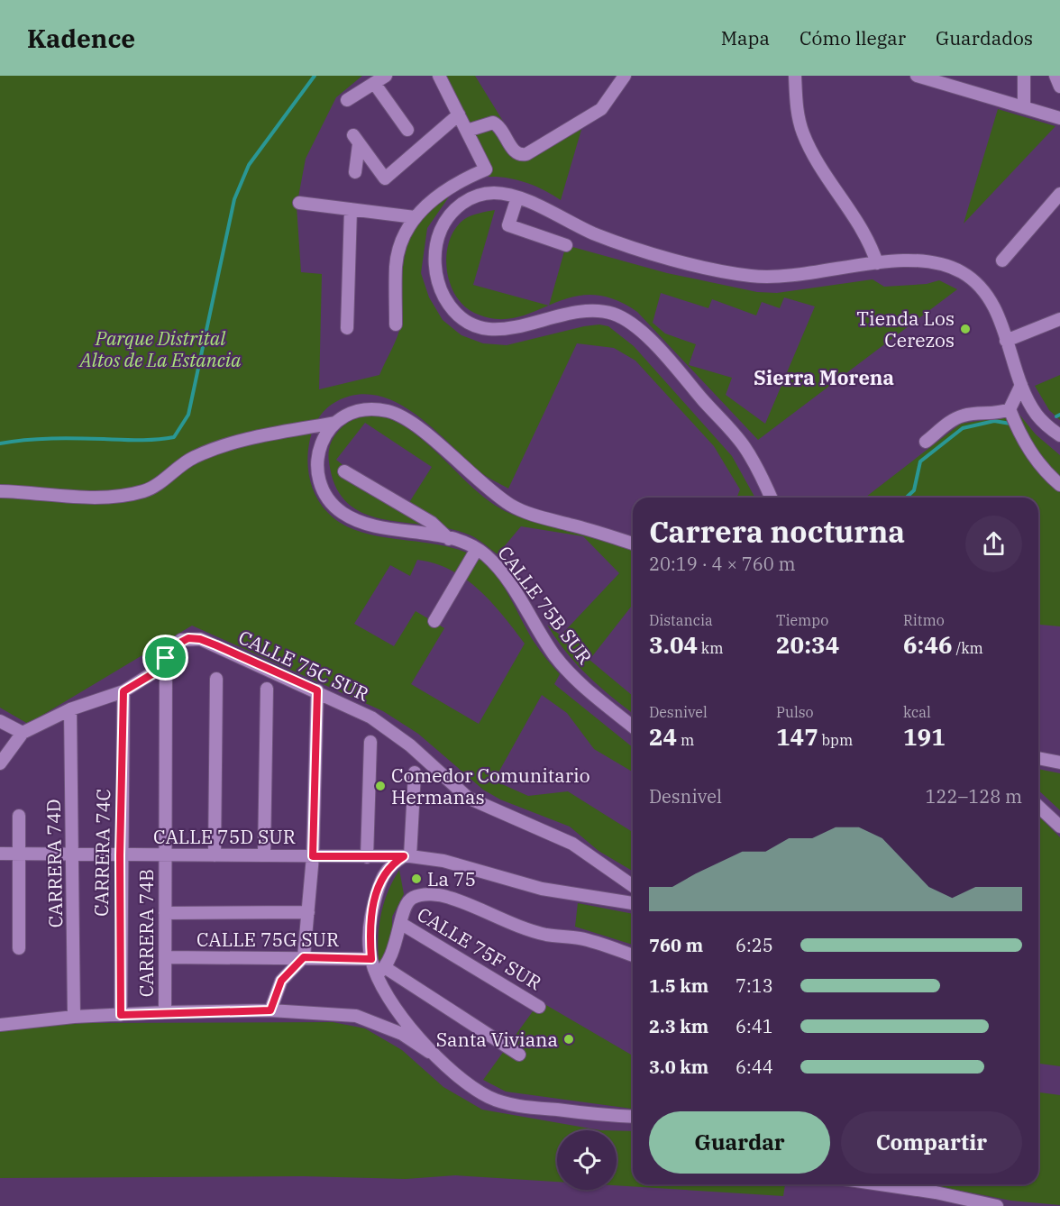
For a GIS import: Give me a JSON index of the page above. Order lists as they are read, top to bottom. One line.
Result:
{"streets":{"street":["CALLE 75B SUR","CALLE 75C SUR","CALLE 75D SUR","CARRERA 74C","CARRERA 74D","CARRERA 74B","CALLE 75G SUR","CALLE 75F SUR"]},"crossings":[["CALLE 75C SUR","CARRERA 74C"],["CALLE 75C SUR","CARRERA 74D"],["CALLE 75C SUR","CARRERA 74B"],["CALLE 75D SUR","CARRERA 74C"],["CALLE 75D SUR","CARRERA 74D"],["CALLE 75D SUR","CARRERA 74B"],["CARRERA 74B","CALLE 75G SUR"]],"districts":["Sierra Morena"],"parks":["Parque Distrital Altos de La Estancia"],"places":["Tienda Los Cerezos","Comedor Comunitario Hermanas","La 75","Santa Viviana"],"page":{"header":"Kadence","nav":["Mapa","Cómo llegar","Guardados"],"heading":["Carrera nocturna","20:19 · 4 × 760 m"],"stats":[["Distancia","3.04 km"],["Tiempo","20:34"],["Ritmo","6:46 /km"],["Desnivel","24 m"],["Pulso","147 bpm"],["kcal","191"]],"chart":["Desnivel","122–128 m"],"list":[{"name":"760 m","note":"6:25"},{"name":"1.5 km","note":"7:13"},{"name":"2.3 km","note":"6:41"},{"name":"3.0 km","note":"6:44"}],"buttons":["Guardar","Compartir"]}}
